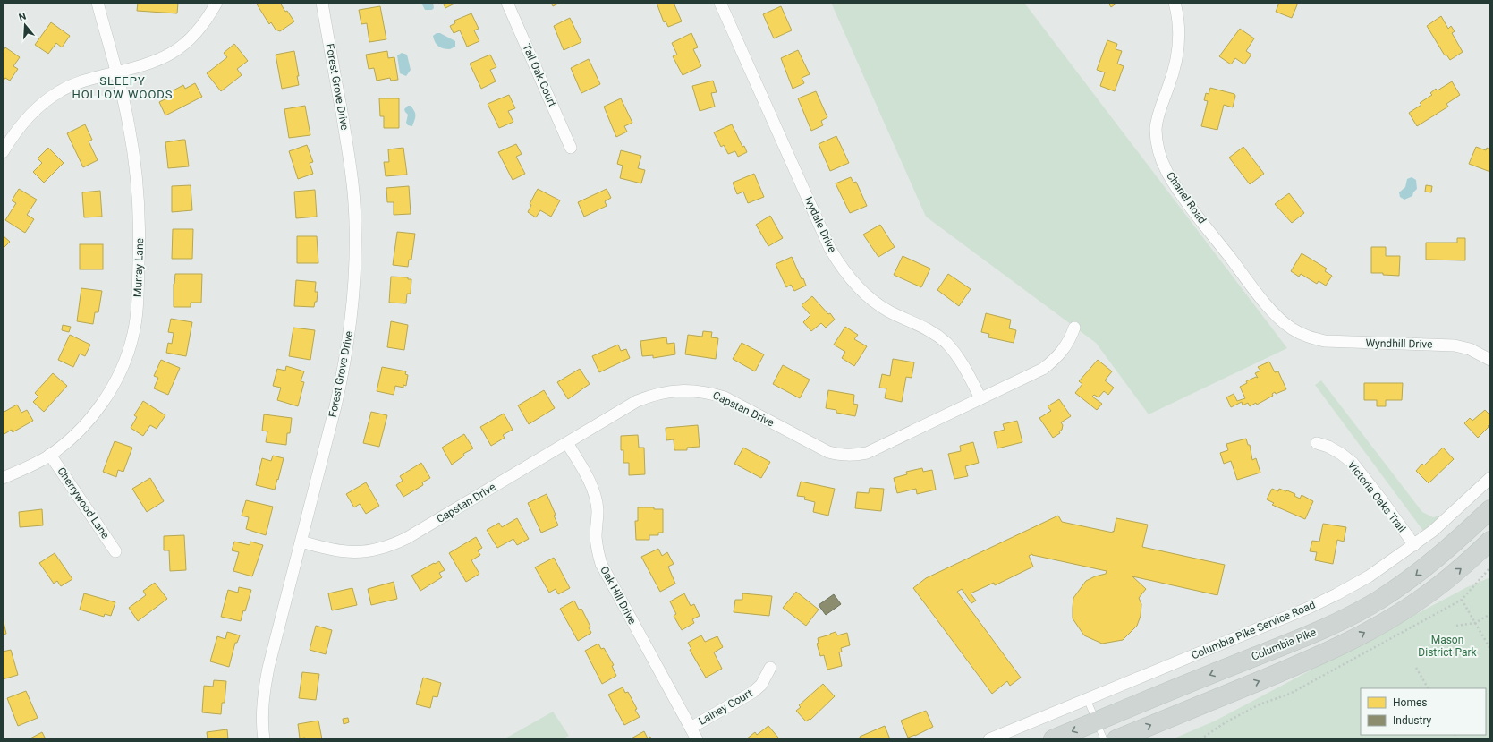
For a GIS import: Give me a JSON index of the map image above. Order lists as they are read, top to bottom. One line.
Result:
{"streets":{"main road":["Columbia Pike"],"street":["Tall Oak Court","Forest Grove Drive","Chanel Road","Ivydale Drive","Murray Lane","Wyndhill Drive","Capstan Drive","Victoria Oaks Trail","Cherrywood Lane","Oak Hill Drive","Columbia Pike Service Road","Lainey Court"]},"crossings":[["Forest Grove Drive","Capstan Drive"],["Chanel Road","Wyndhill Drive"],["Ivydale Drive","Capstan Drive"],["Murray Lane","Cherrywood Lane"],["Capstan Drive","Oak Hill Drive"],["Victoria Oaks Trail","Columbia Pike Service Road"],["Oak Hill Drive","Lainey Court"]],"districts":["SLEEPY HOLLOW WOODS"],"parks":["Mason District Park"],"legend":["Homes","Industry"],"north":"top"}
